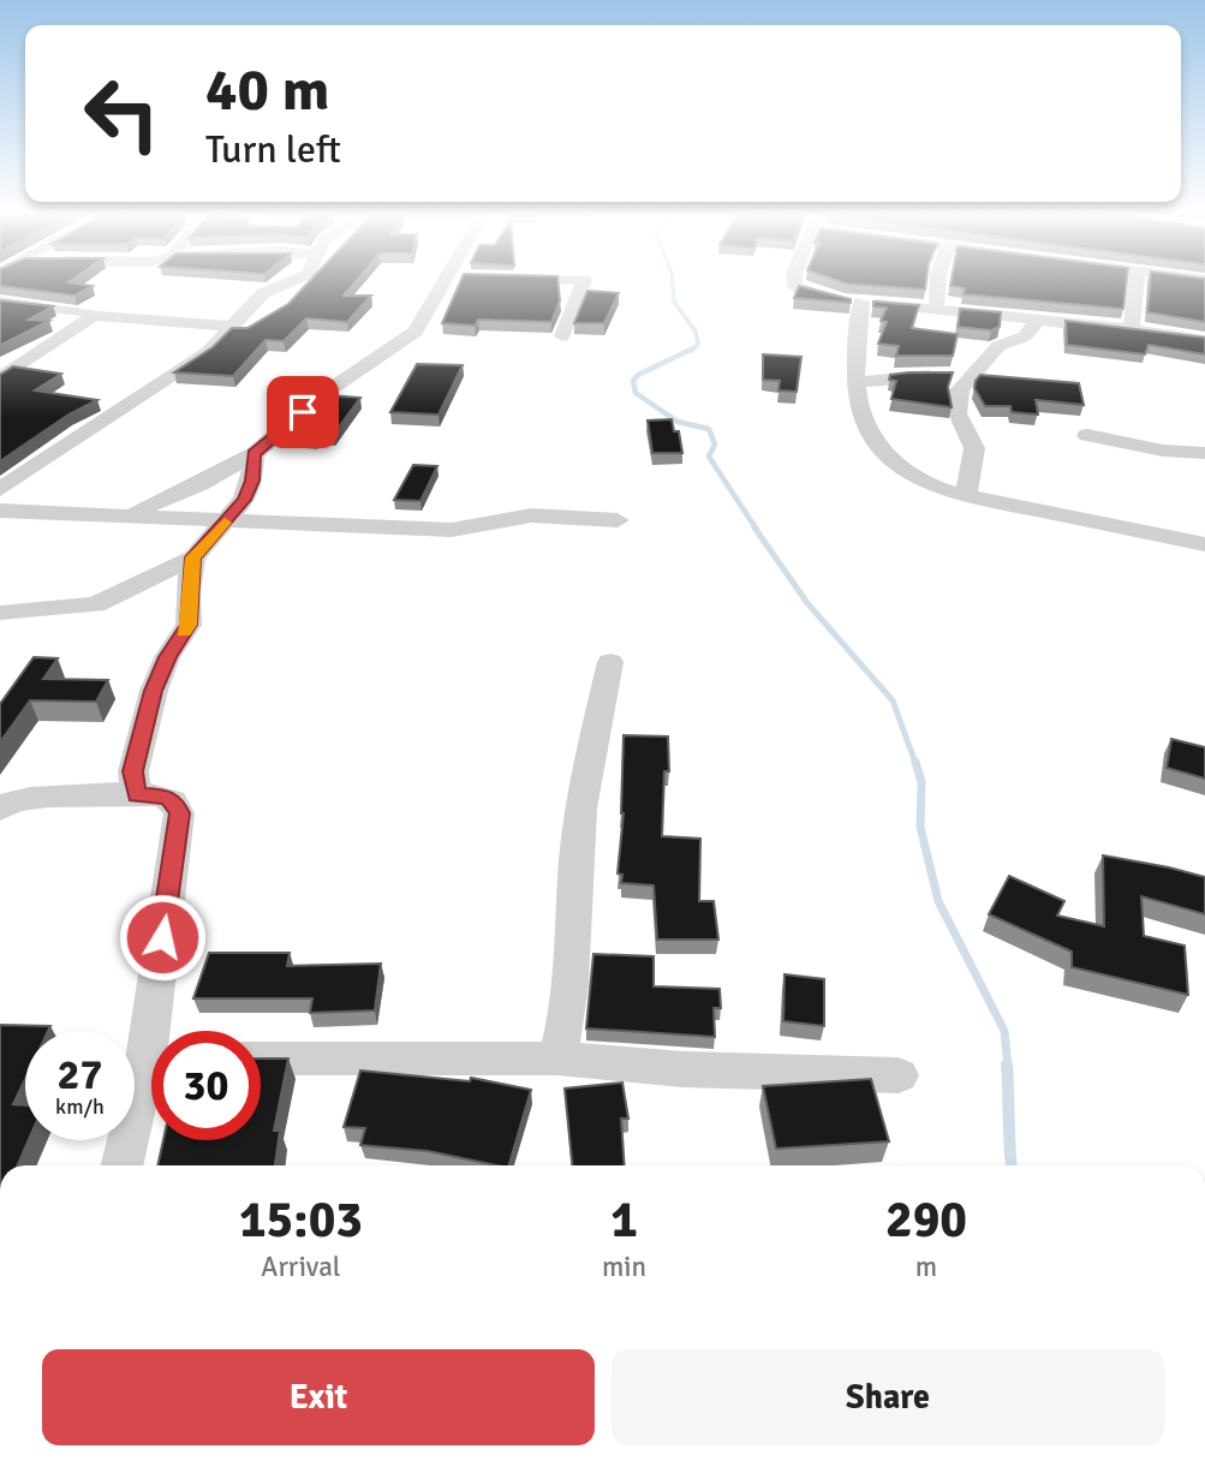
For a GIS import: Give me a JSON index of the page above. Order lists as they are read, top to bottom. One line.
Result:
{"page":{"turn":["40 m","Turn left"],"speed":"27 km/h","limit":"30","eta":["15:03","Arrival","1","min","290","m"],"buttons":["Exit","Share"]}}
